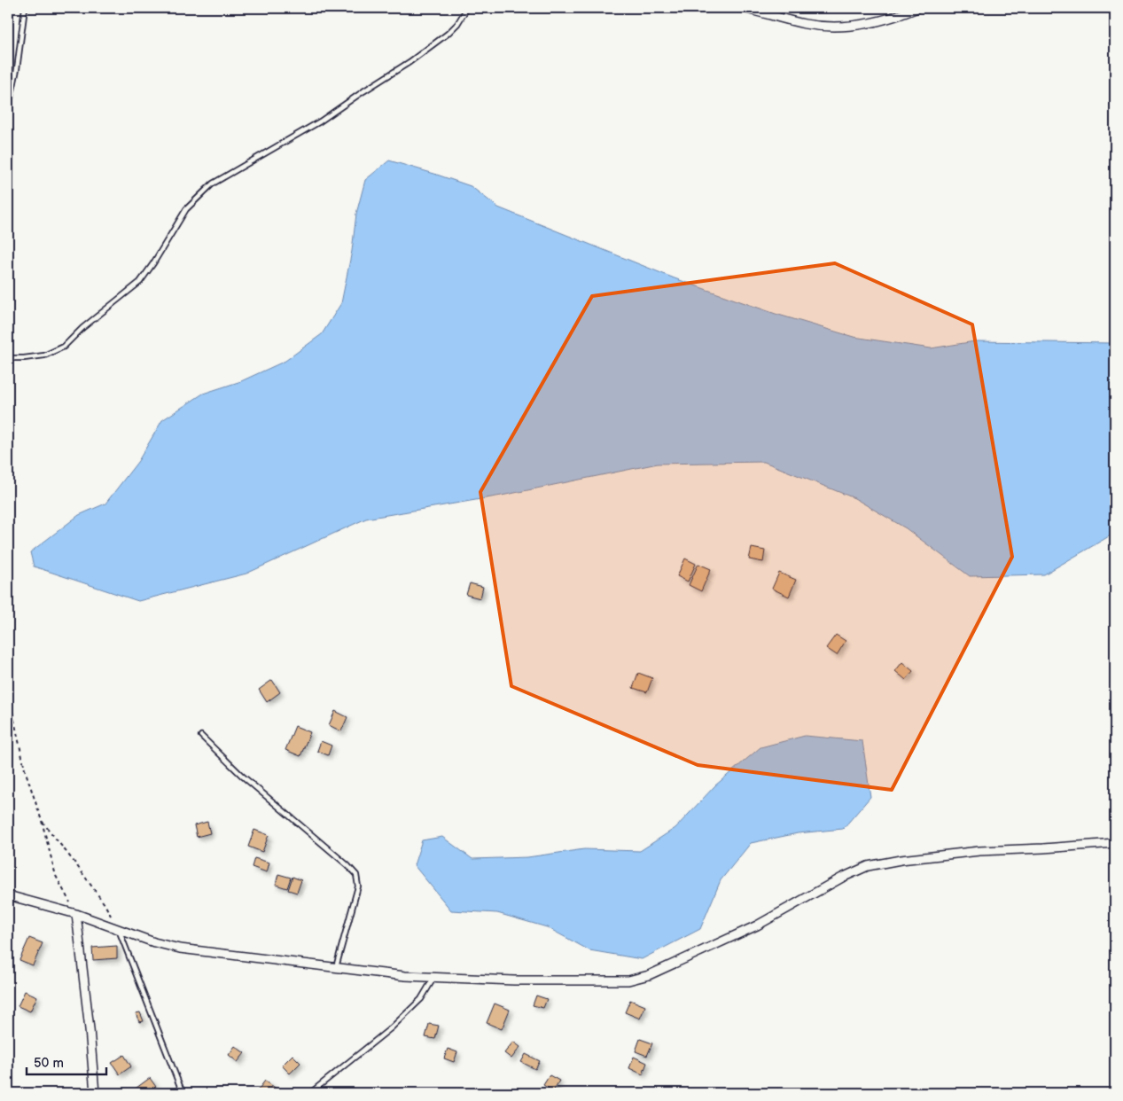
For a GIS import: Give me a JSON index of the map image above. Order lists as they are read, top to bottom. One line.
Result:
{"scale_bar":"50 m"}
